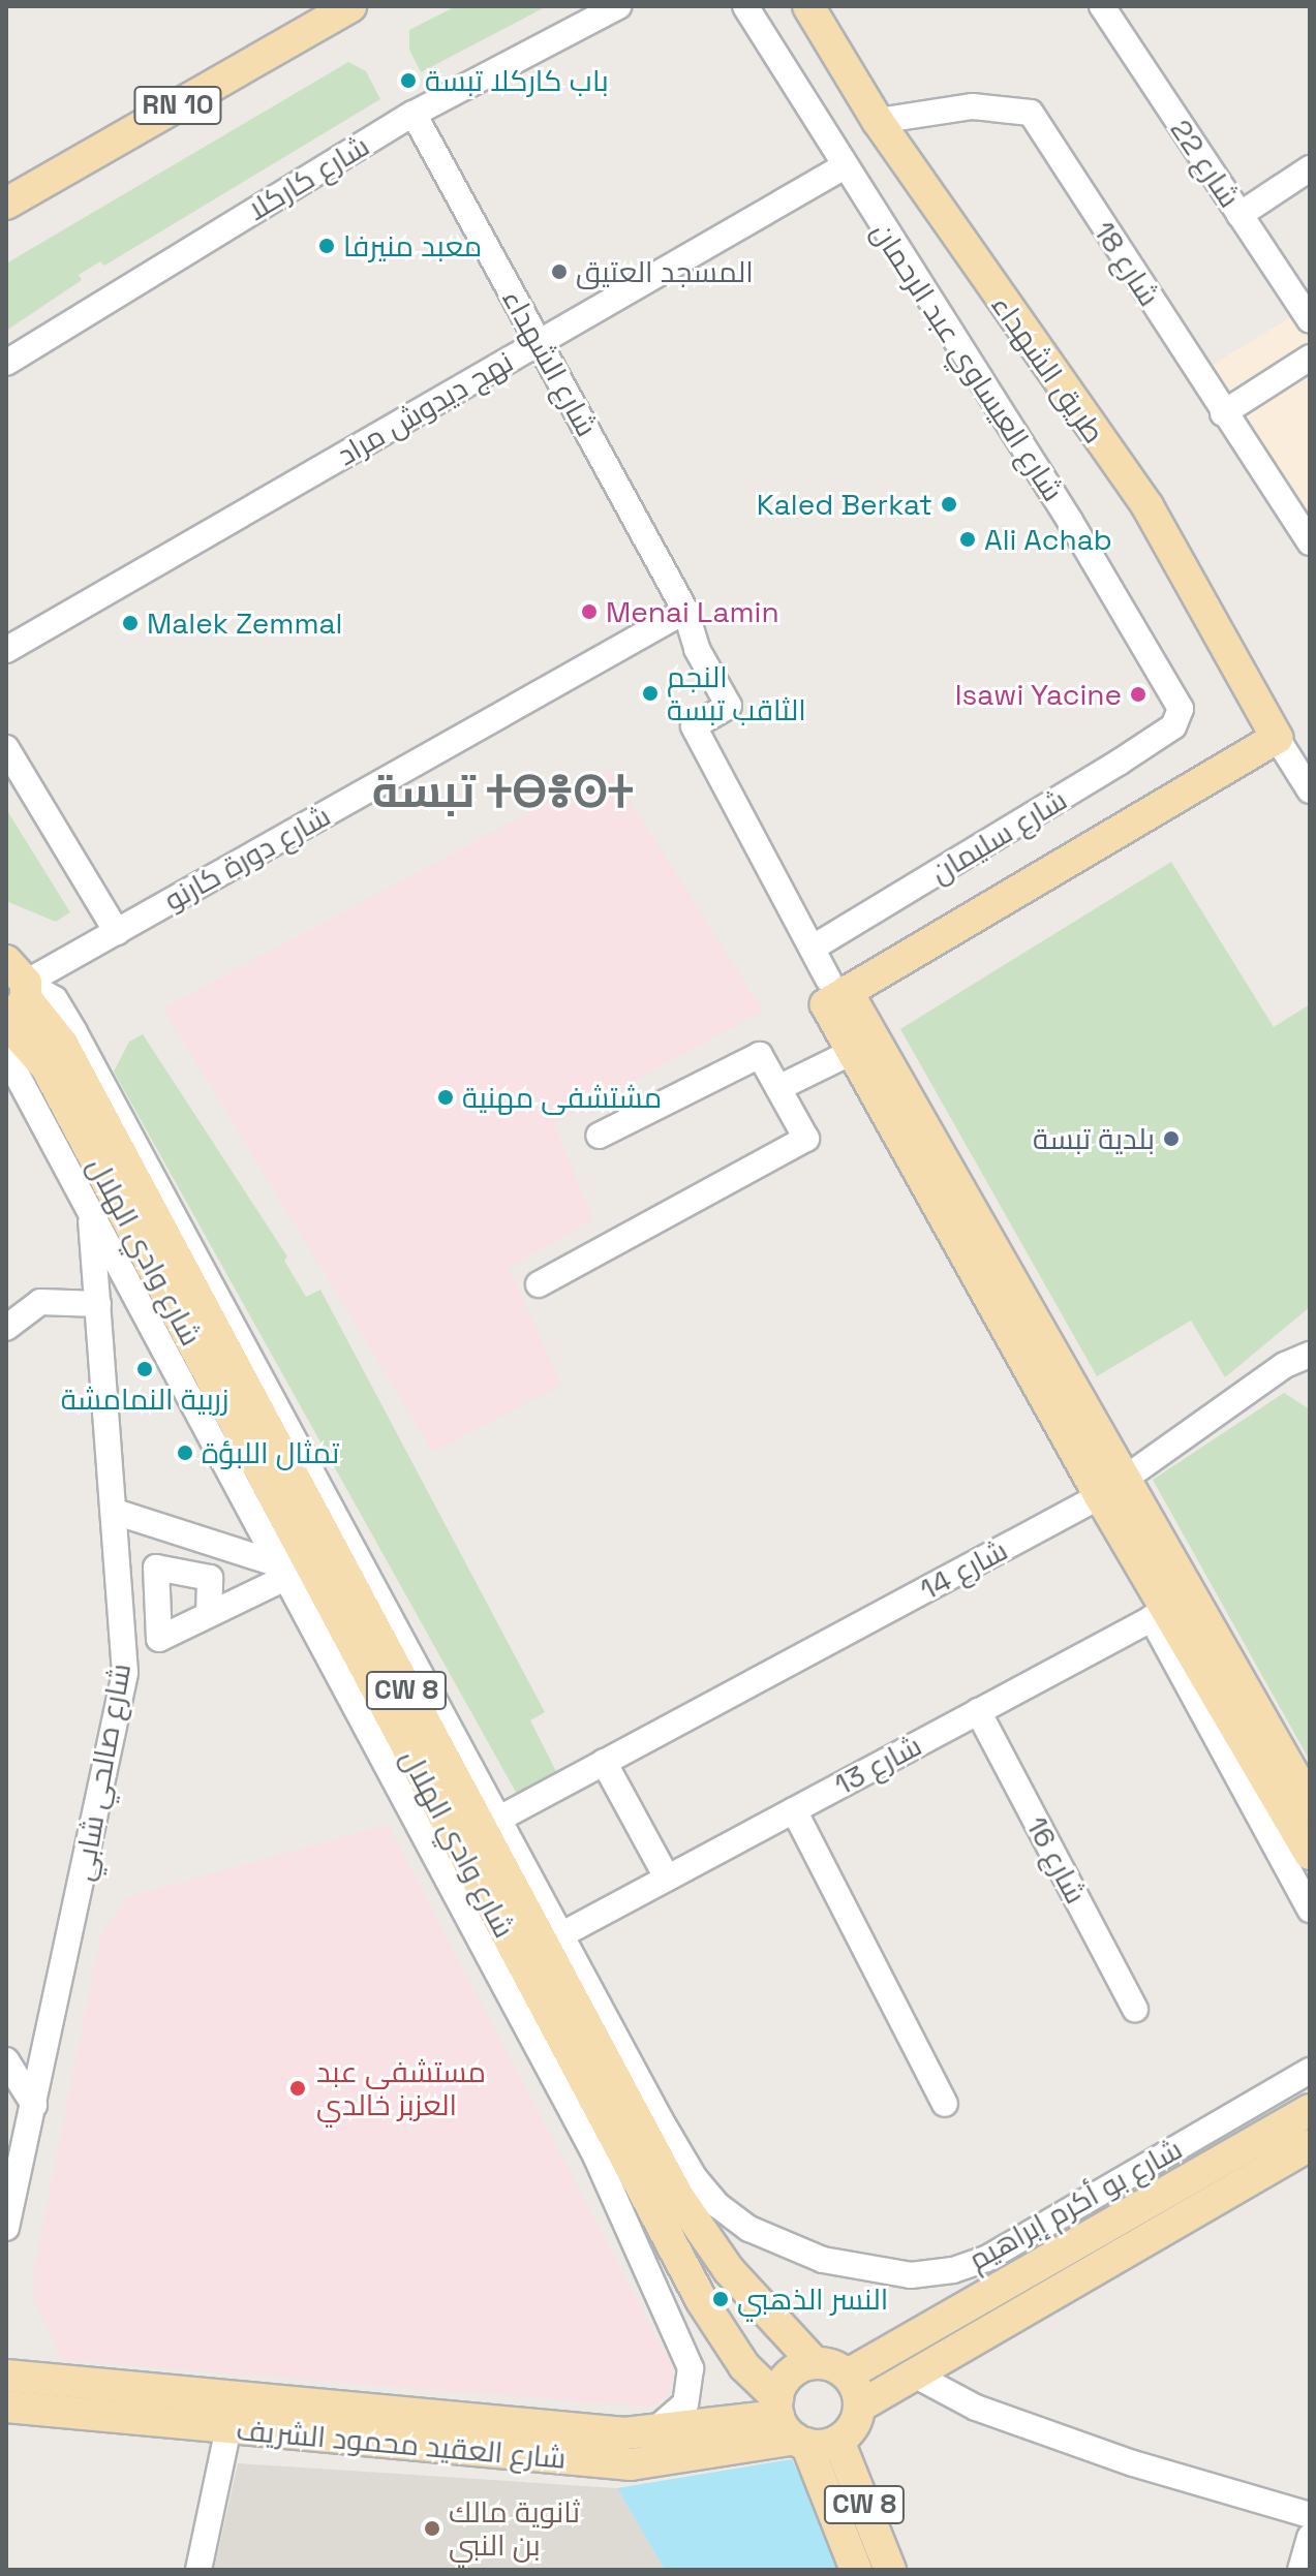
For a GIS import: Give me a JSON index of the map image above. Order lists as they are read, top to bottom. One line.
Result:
{"streets":{"main road":["RN 10","طريق الشهداء","شارع وادي الهلال","CW 8","شارع بو أكرم إبراهيم","شارع العقيد محمود الشريف"],"street":["شارع 22","شارع كاركلا","شارع 18","شارع العيساوي عبد الرحمان","شارع الشهداء","نهج ديدوش مراد","شارع سليمان","شارع دورة كارنو","شارع 14","شارع 13","شارع صالحي شابي","شارع 16"]},"crossings":[["شارع كاركلا","شارع الشهداء"],["شارع 18","طريق الشهداء"],["شارع العيساوي عبد الرحمان","نهج ديدوش مراد"],["شارع العيساوي عبد الرحمان","شارع سليمان"],["شارع الشهداء","نهج ديدوش مراد"],["شارع الشهداء","شارع سليمان"],["شارع الشهداء","شارع دورة كارنو"],["شارع دورة كارنو","شارع وادي الهلال"],["شارع وادي الهلال","شارع 14"],["شارع وادي الهلال","CW 8"],["شارع وادي الهلال","شارع 13"],["شارع وادي الهلال","شارع صالحي شابي"],["شارع وادي الهلال","شارع بو أكرم إبراهيم"],["شارع وادي الهلال","شارع العقيد محمود الشريف"],["CW 8","شارع بو أكرم إبراهيم"],["CW 8","شارع العقيد محمود الشريف"],["شارع 13","شارع 16"],["شارع بو أكرم إبراهيم","شارع العقيد محمود الشريف"]],"districts":["تبسة ⵜⴱⴻⵙⵜ"],"places":["باب كاركلا تبسة","معبد منيرفا","المسجد العتيق","Kaled Berkat","Ali Achab","Menai Lamin","Malek Zemmal","النجم الثاقب تبسة","Isawi Yacine","مشتشفى مهنية","بلدية تبسة","زربية النمامشة","تمثال اللبؤة","مستشفى عبد العزبز خالدي","النسر الذهبي","ثانوية مالك بن النبي"]}
